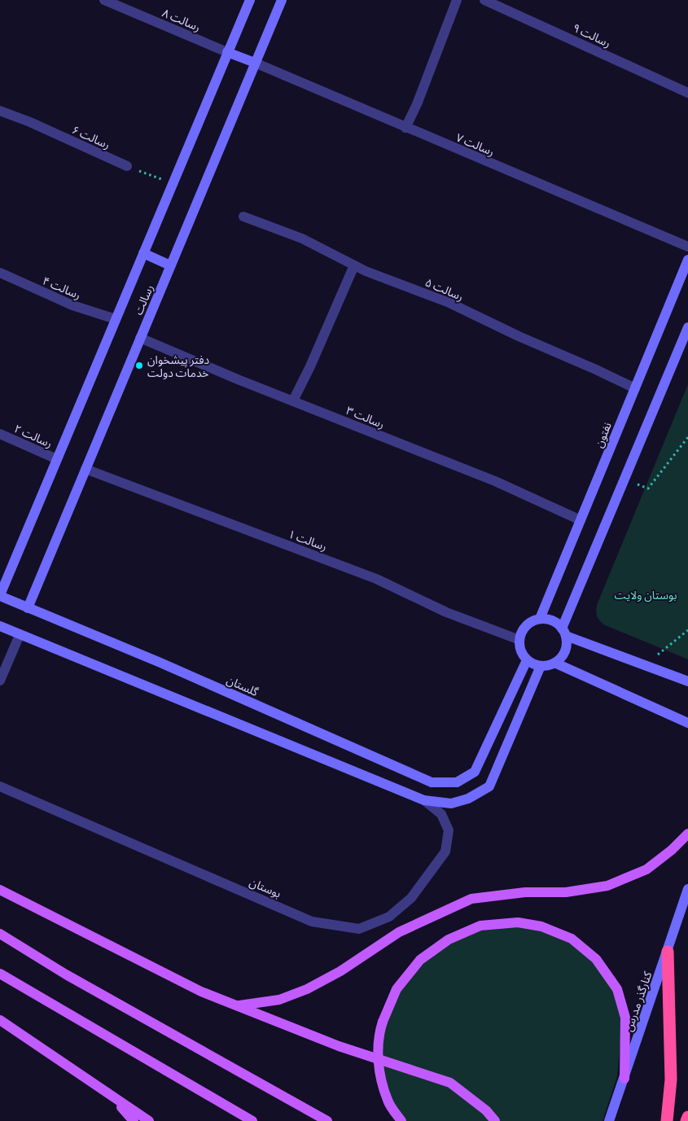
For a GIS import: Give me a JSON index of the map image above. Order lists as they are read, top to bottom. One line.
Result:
{"streets":{"street":["رسالت ۸","رسالت ۹","رسالت ۶","رسالت ۷","رسالت ۴","رسالت ۵","رسالت","رسالت ۳","نفتون","رسالت ۲","رسالت ۱","گلستان","بوستان","کنارگذر مدرس"]},"crossings":[["رسالت ۸","رسالت"],["رسالت ۷","رسالت"],["رسالت ۴","رسالت"],["رسالت ۵","نفتون"],["رسالت","رسالت ۳"],["رسالت","رسالت ۲"],["رسالت","رسالت ۱"],["رسالت","گلستان"],["رسالت ۳","نفتون"],["نفتون","رسالت ۱"],["نفتون","گلستان"],["رسالت ۱","گلستان"]],"parks":["بوستان ولایت"],"places":["دفتر پیشخوان خدمات دولت"]}
